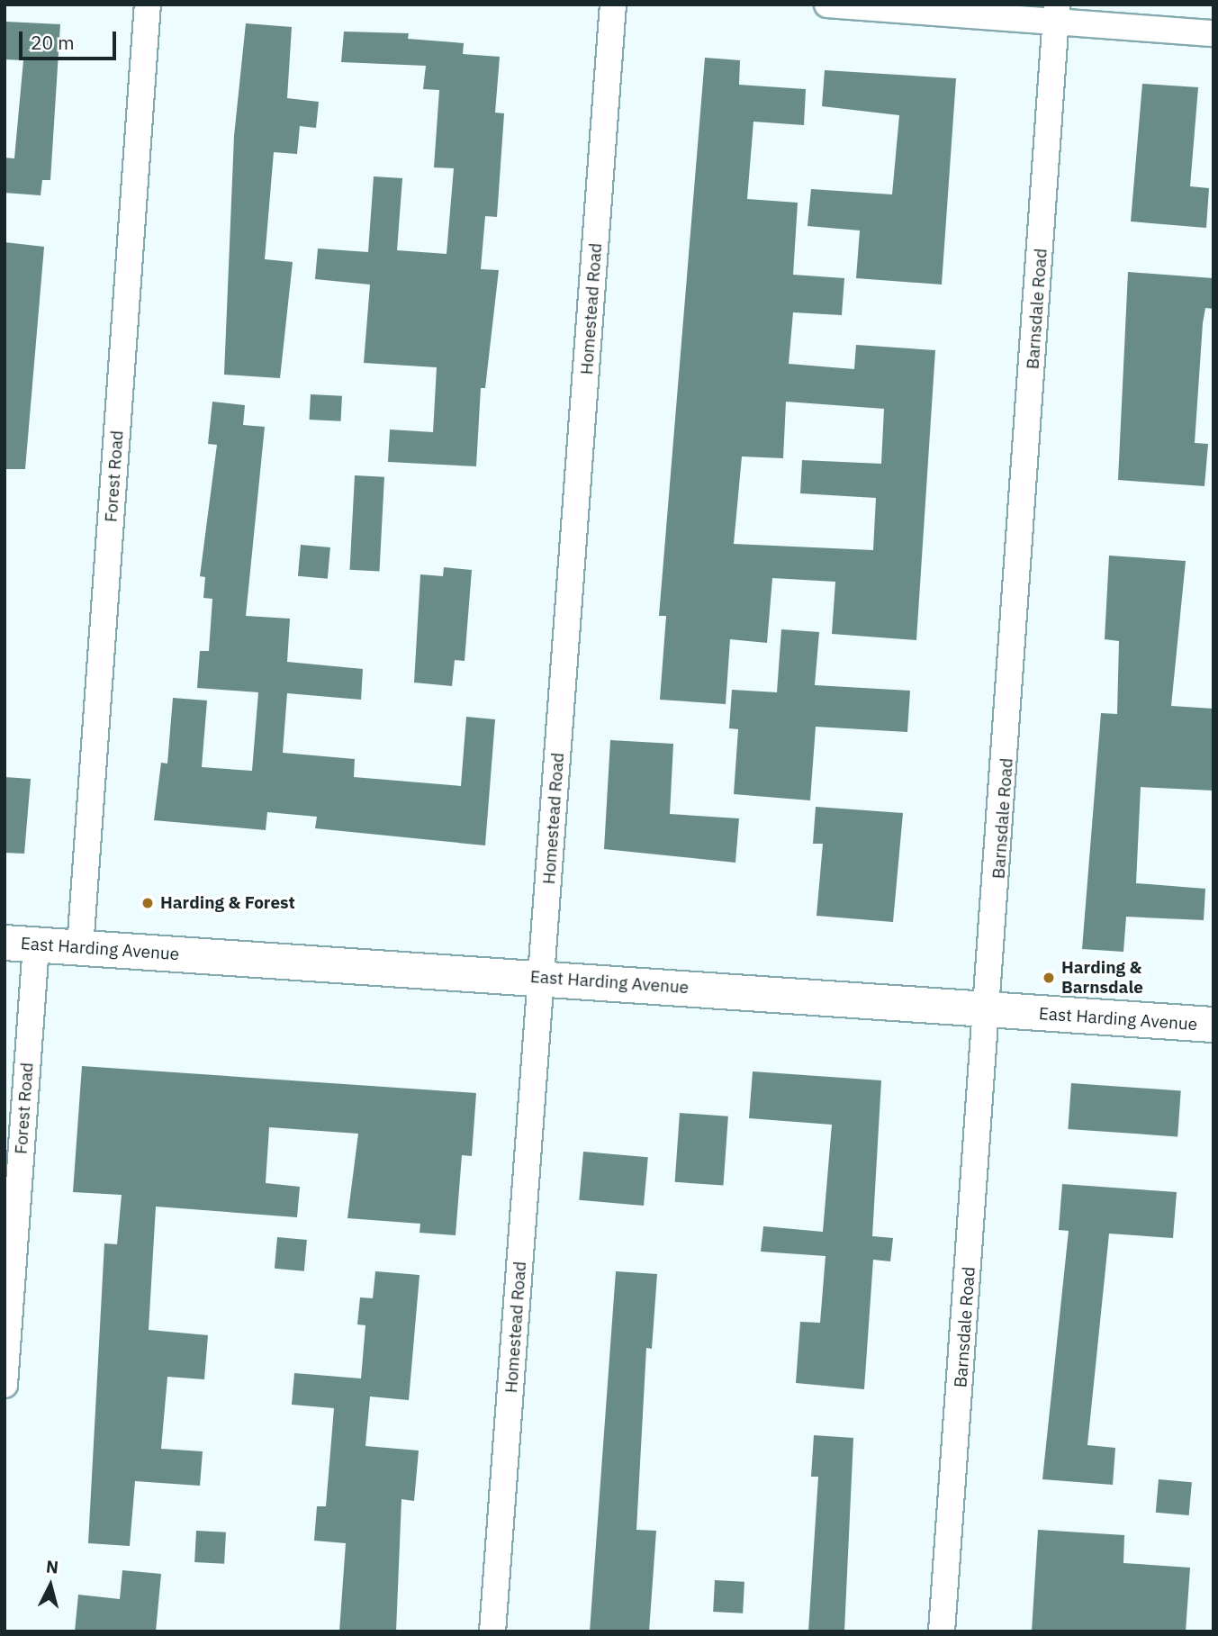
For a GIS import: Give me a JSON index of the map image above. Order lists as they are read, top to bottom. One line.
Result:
{"streets":{"street":["Homestead Road","Barnsdale Road","Forest Road","East Harding Avenue"]},"crossings":[["Homestead Road","East Harding Avenue"],["Barnsdale Road","East Harding Avenue"],["Forest Road","East Harding Avenue"]],"places":["Harding & Forest","Harding & Barnsdale"],"scale_bar":"20 m","north":"top"}
